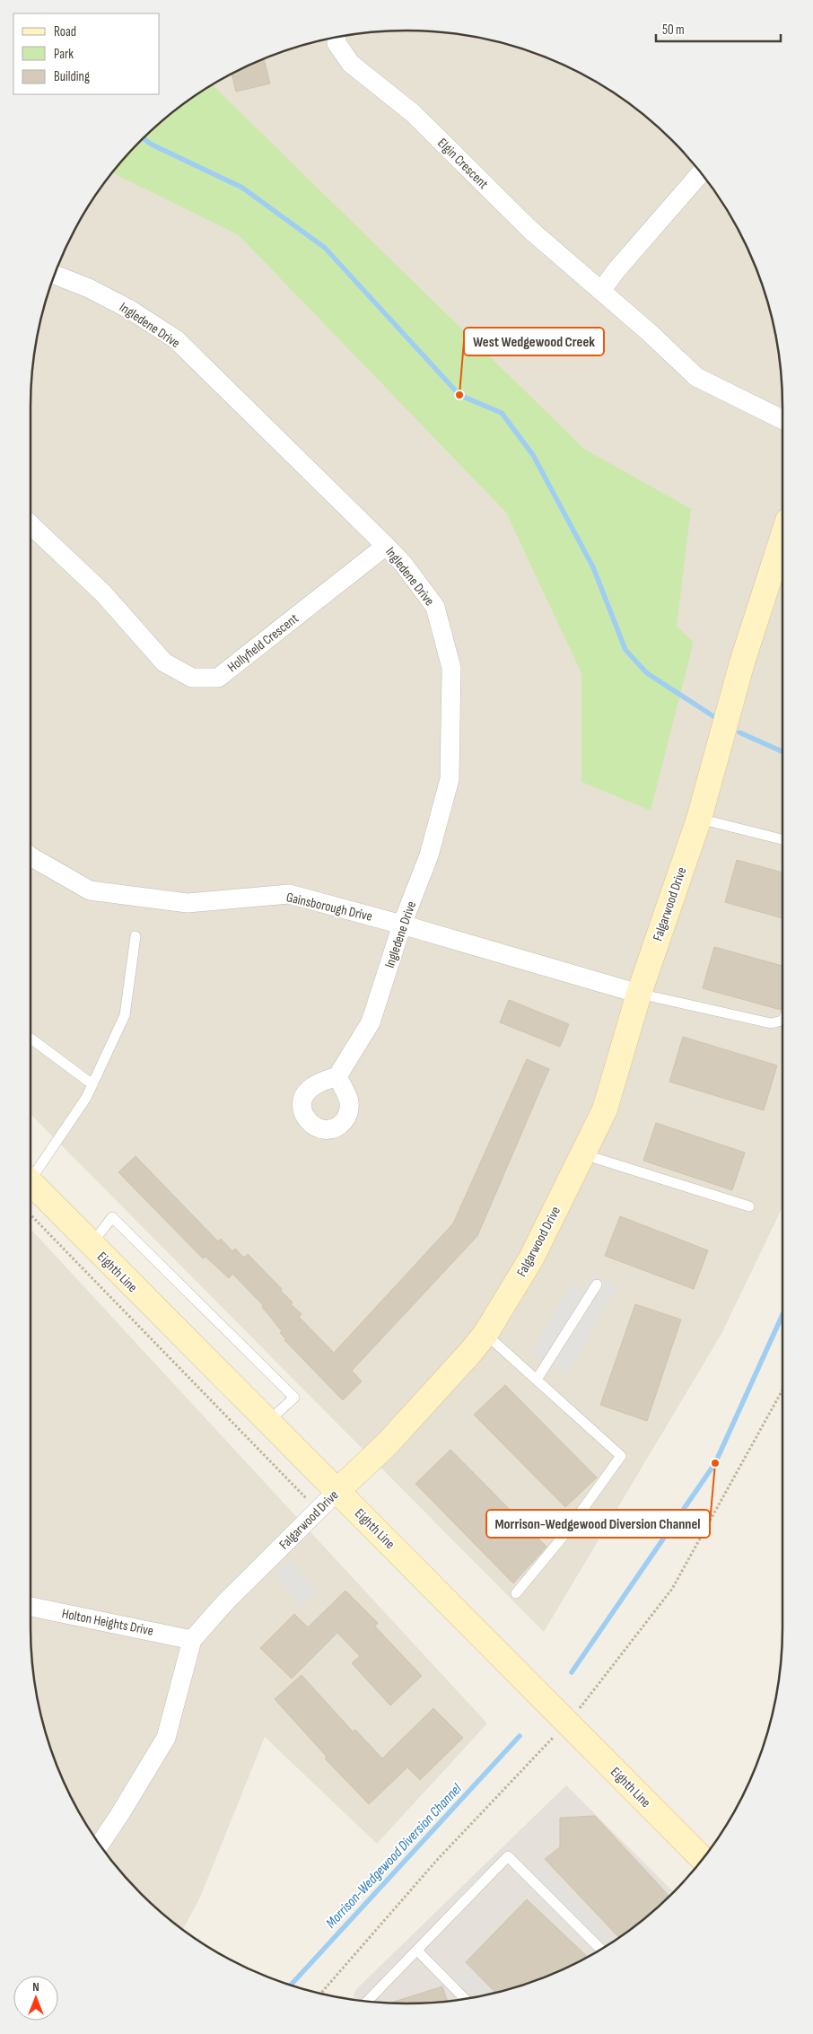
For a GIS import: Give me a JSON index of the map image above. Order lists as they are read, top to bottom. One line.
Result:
{"streets":{"street":["Elgin Crescent","Ingledene Drive","Hollyfield Crescent","Falgarwood Drive","Gainsborough Drive","Eighth Line","Holton Heights Drive"]},"crossings":[["Ingledene Drive","Hollyfield Crescent"],["Ingledene Drive","Gainsborough Drive"],["Falgarwood Drive","Gainsborough Drive"],["Falgarwood Drive","Eighth Line"],["Falgarwood Drive","Holton Heights Drive"]],"water":["Morrison-Wedgewood Diversion Channel"],"places":["West Wedgewood Creek","Morrison-Wedgewood Diversion Channel"],"legend":["Road","Park","Building"],"scale_bar":"50 m","north":"top"}
